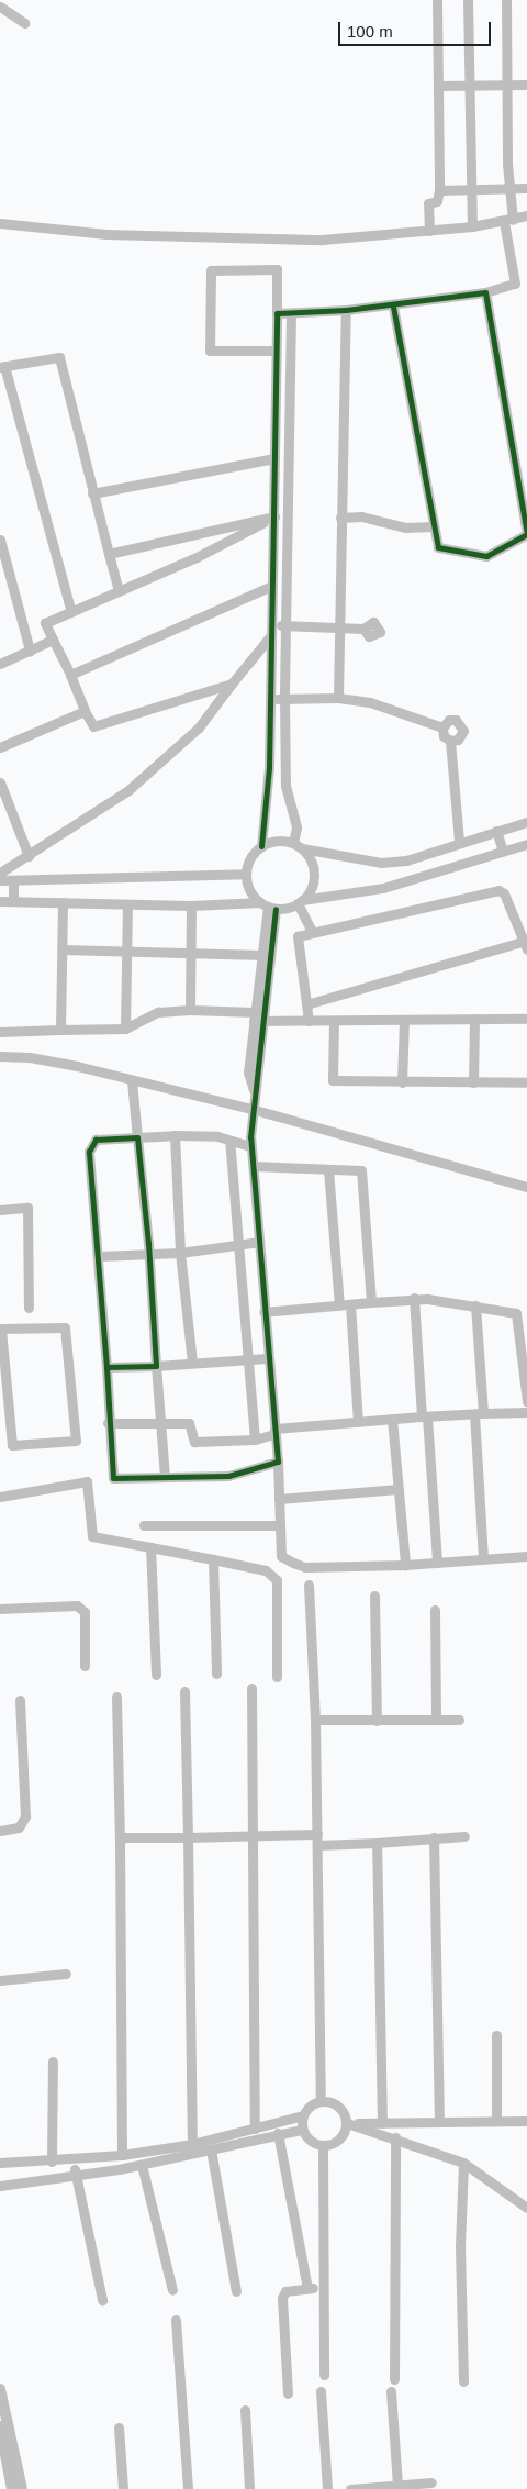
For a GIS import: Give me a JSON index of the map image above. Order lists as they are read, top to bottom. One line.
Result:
{"scale_bar":"100 m"}
